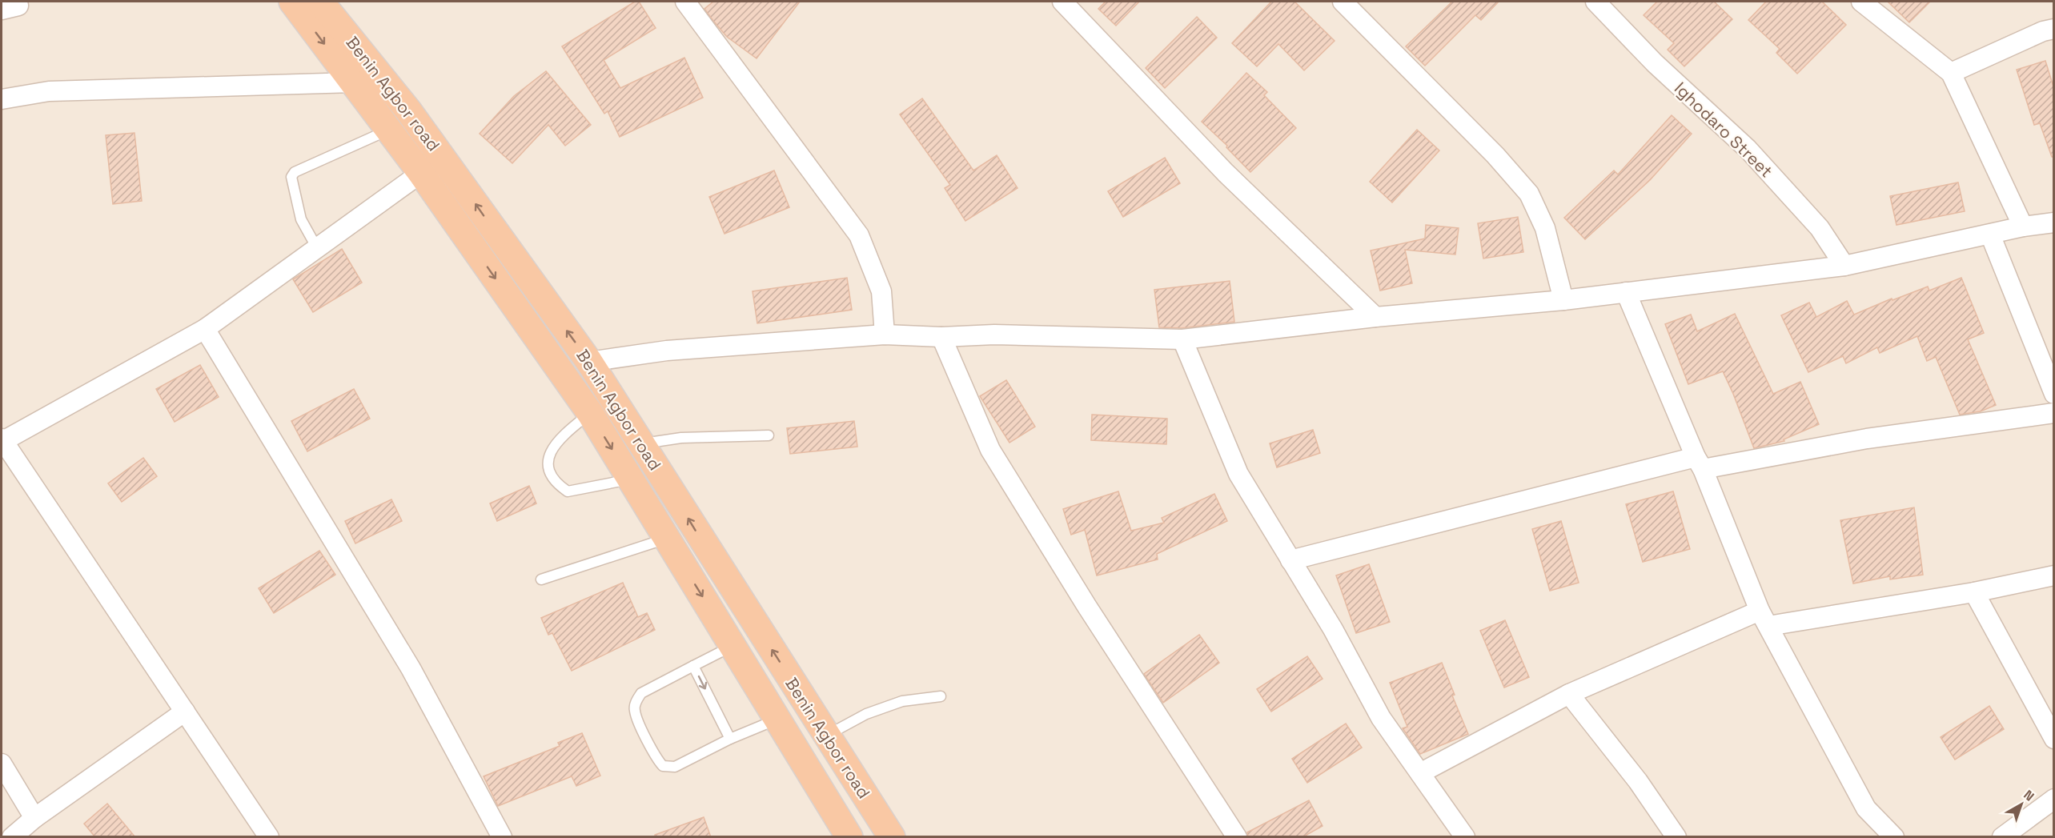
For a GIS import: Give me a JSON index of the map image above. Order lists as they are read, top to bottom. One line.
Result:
{"streets":{"highway":["Benin Agbor road"],"street":["Ighodaro Street"]},"north":"top right"}
